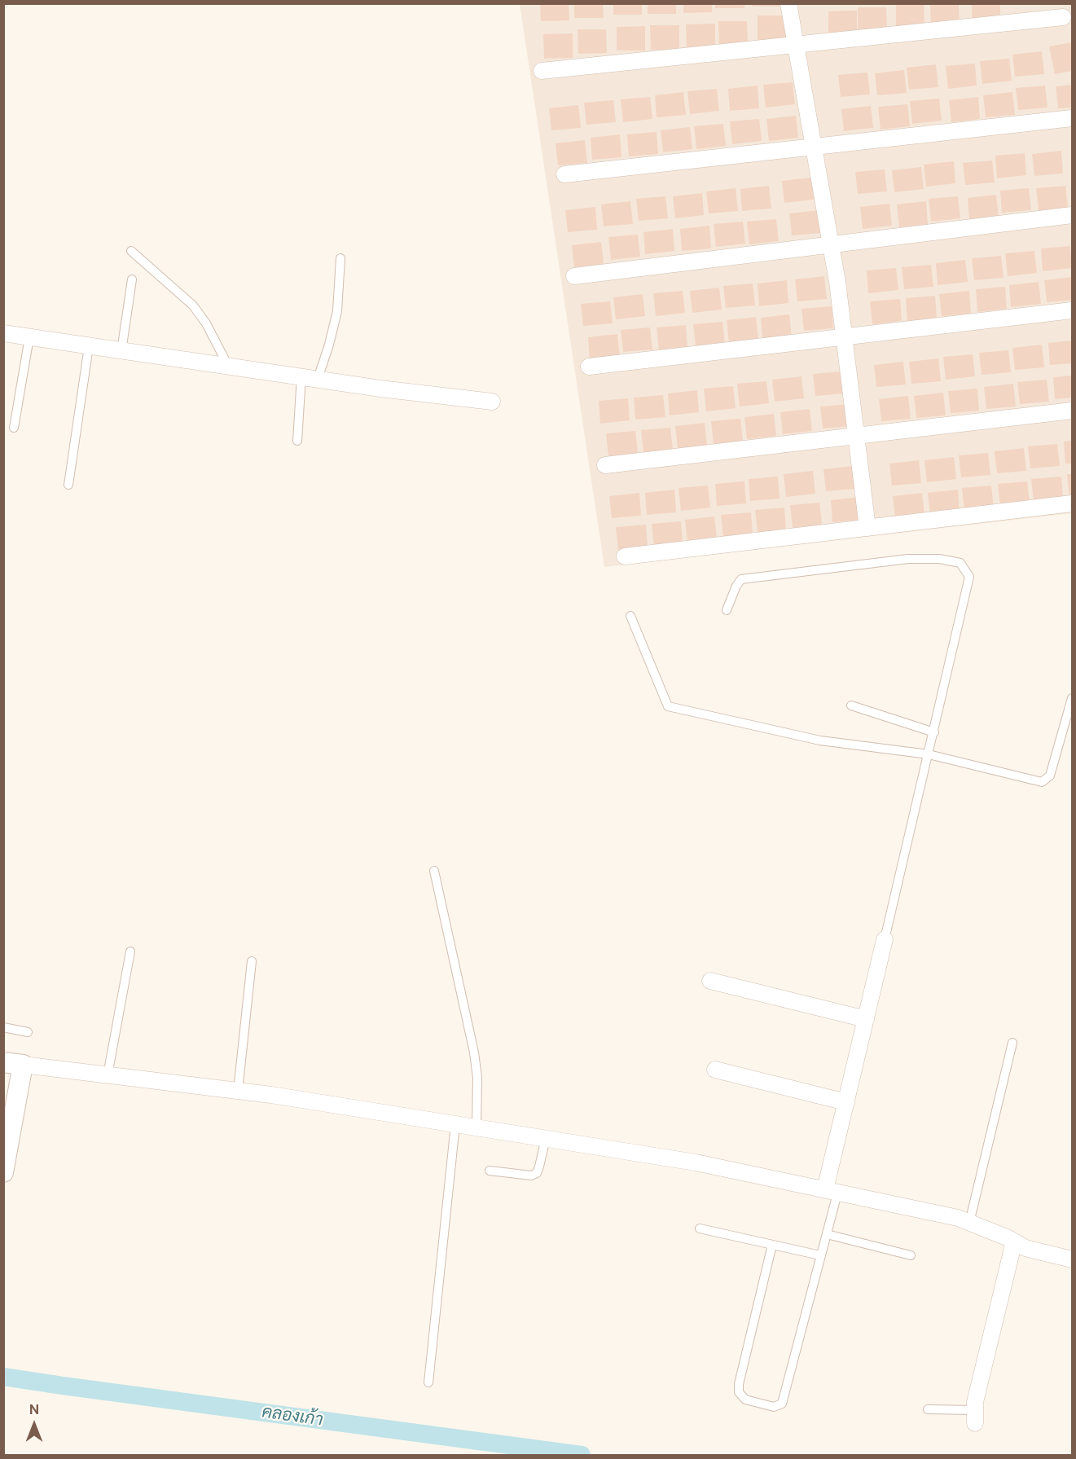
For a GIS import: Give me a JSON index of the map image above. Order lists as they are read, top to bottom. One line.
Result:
{"water":["คลองเก้า"],"north":"top"}
